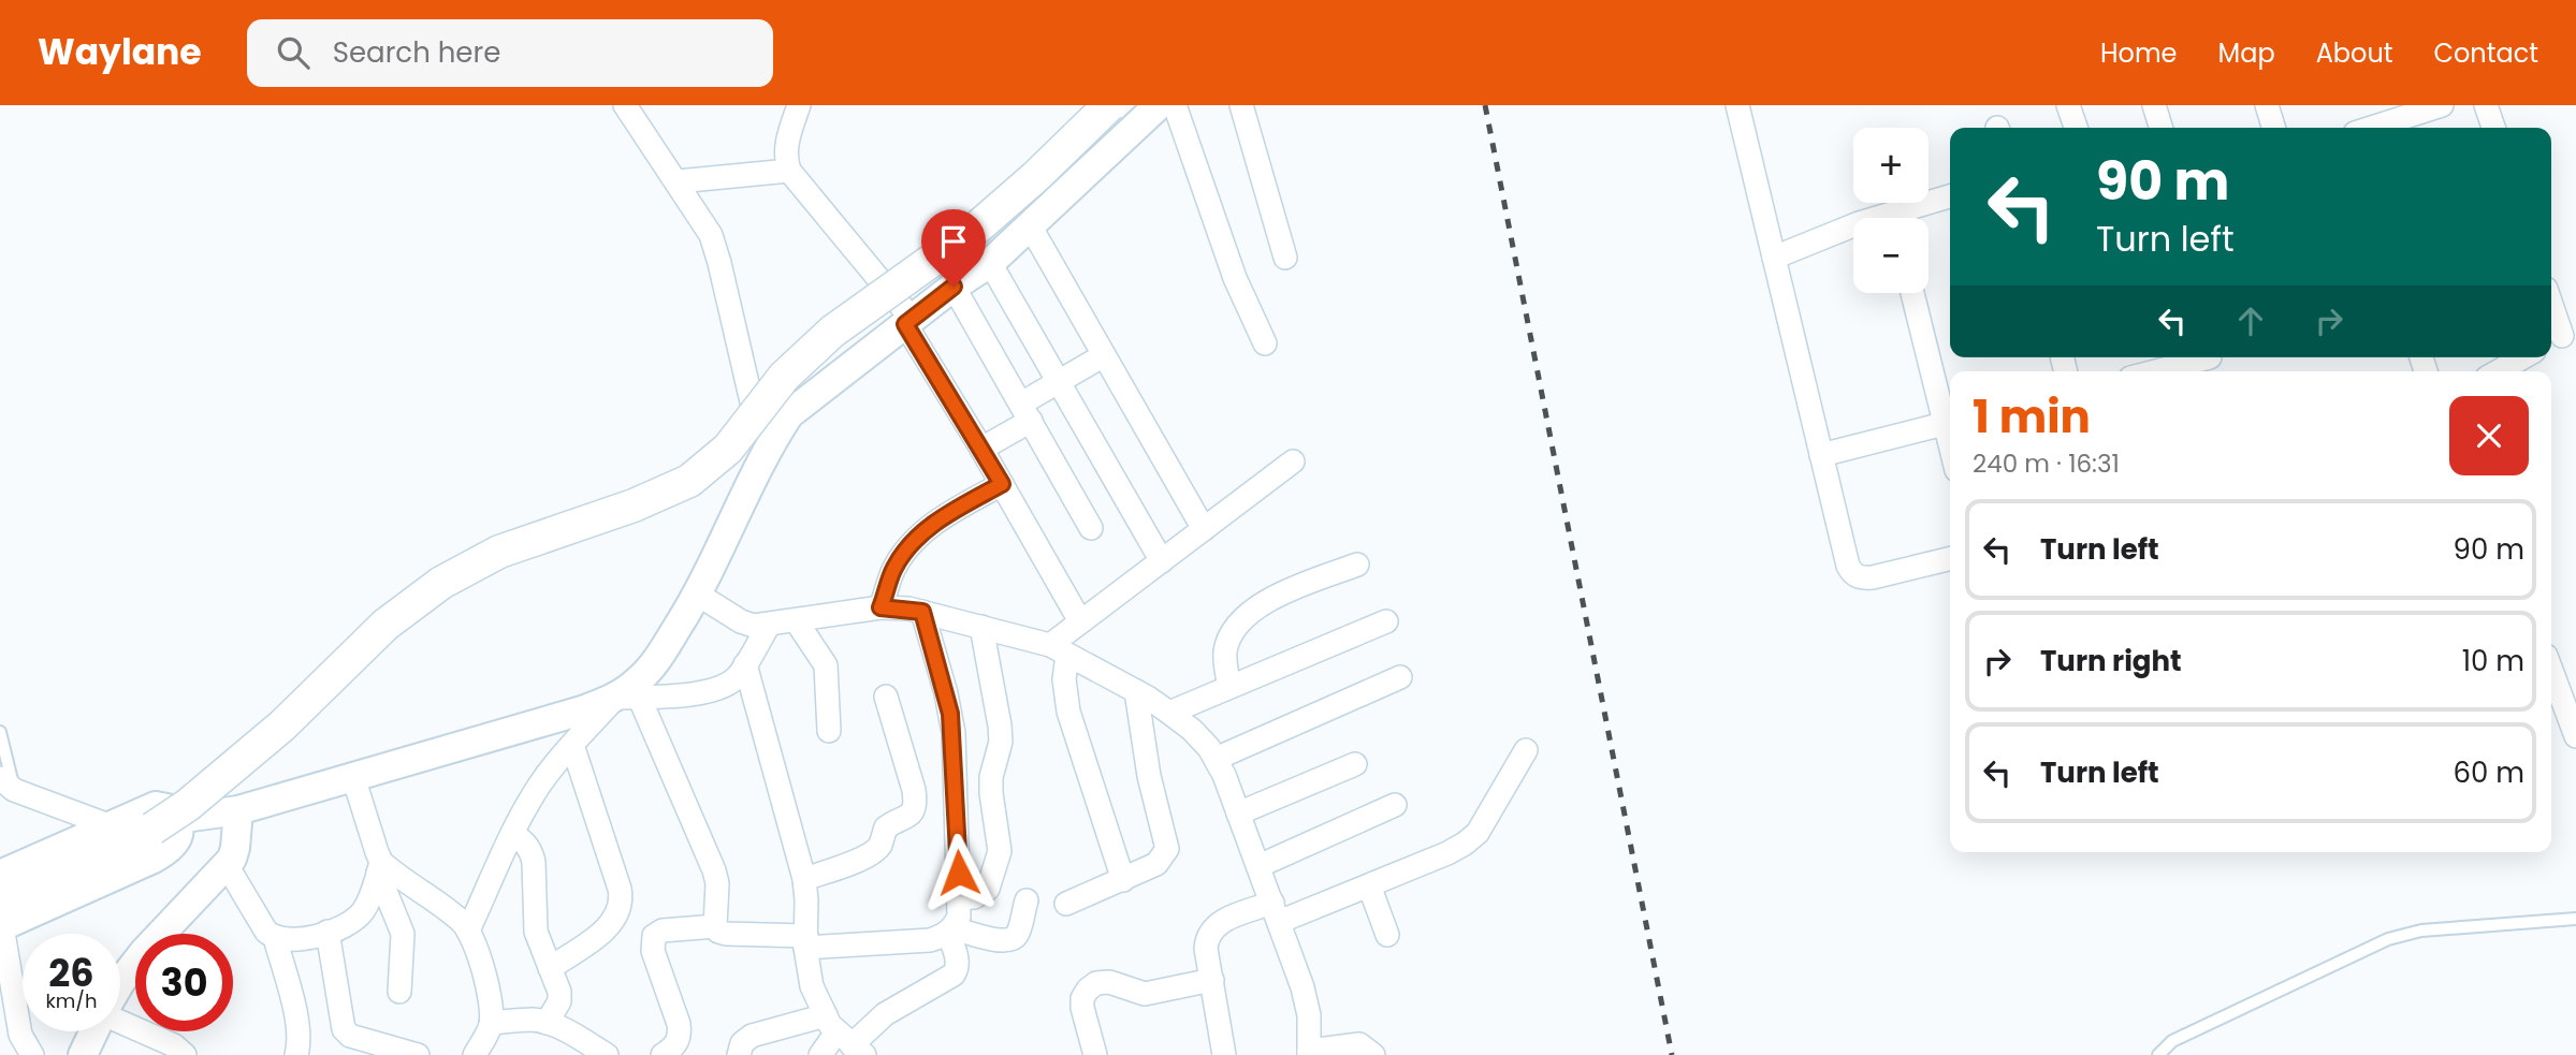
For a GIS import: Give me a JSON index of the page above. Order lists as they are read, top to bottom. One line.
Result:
{"page":{"header":"Waylane","search":"Search here","nav":["Home","Map","About","Contact"],"map_buttons":["+","−"],"turn":["90 m","Turn left"],"heading":["1 min","240 m · 16:31"],"list":[{"name":"Turn left","value":"90 m"},{"name":"Turn right","value":"10 m"},{"name":"Turn left","value":"60 m"}],"speed":"26 km/h","limit":"30"}}
